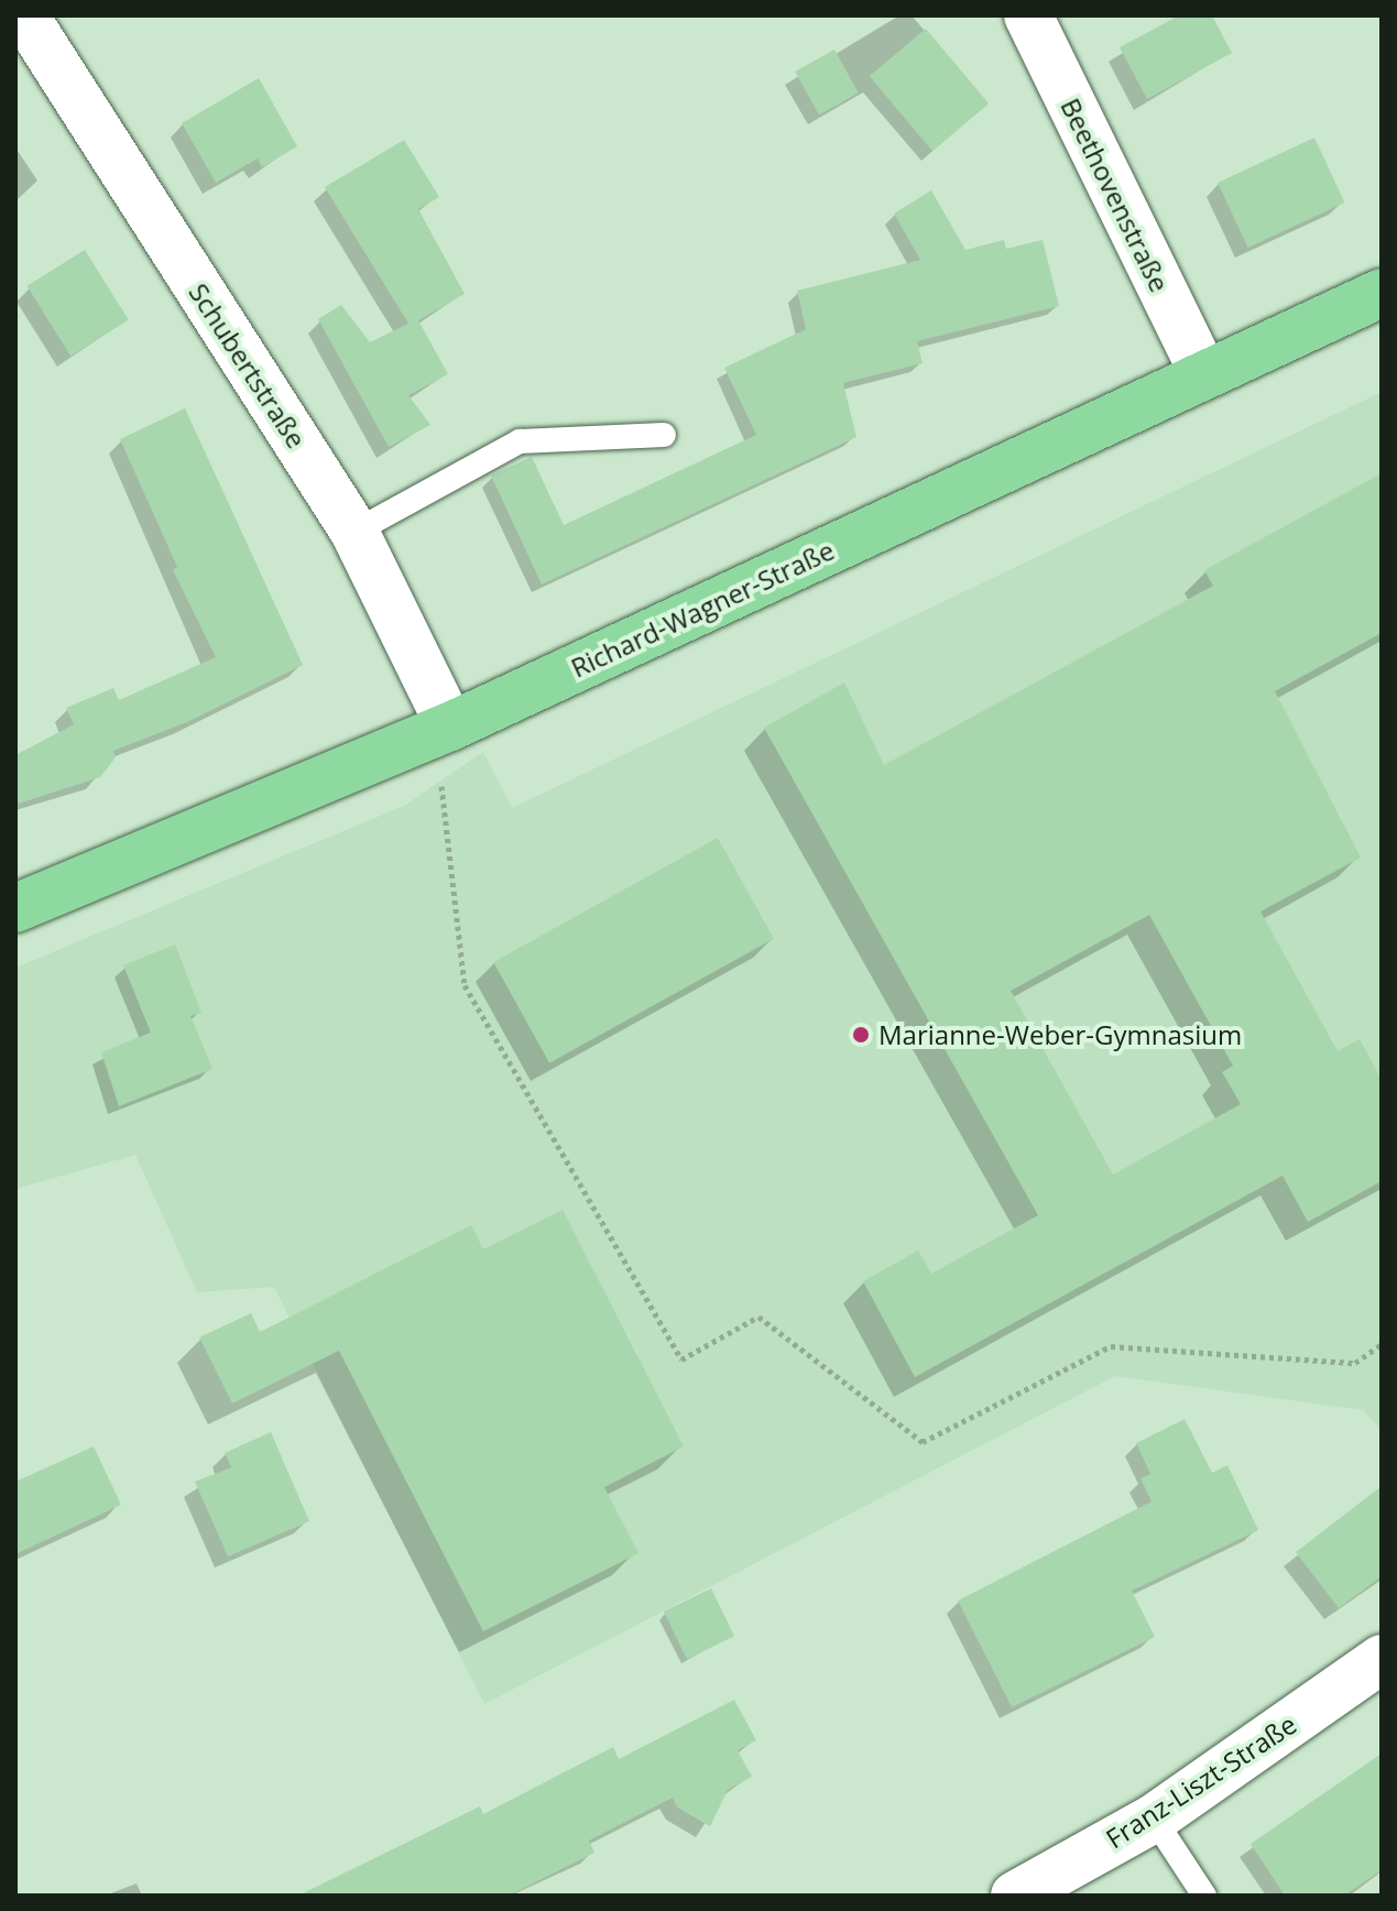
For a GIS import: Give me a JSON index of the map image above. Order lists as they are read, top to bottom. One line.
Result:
{"streets":{"main road":["Richard-Wagner-Straße"],"street":["Beethovenstraße","Schubertstraße","Franz-Liszt-Straße"]},"crossings":[["Beethovenstraße","Richard-Wagner-Straße"],["Schubertstraße","Richard-Wagner-Straße"]],"places":["Marianne-Weber-Gymnasium"]}
